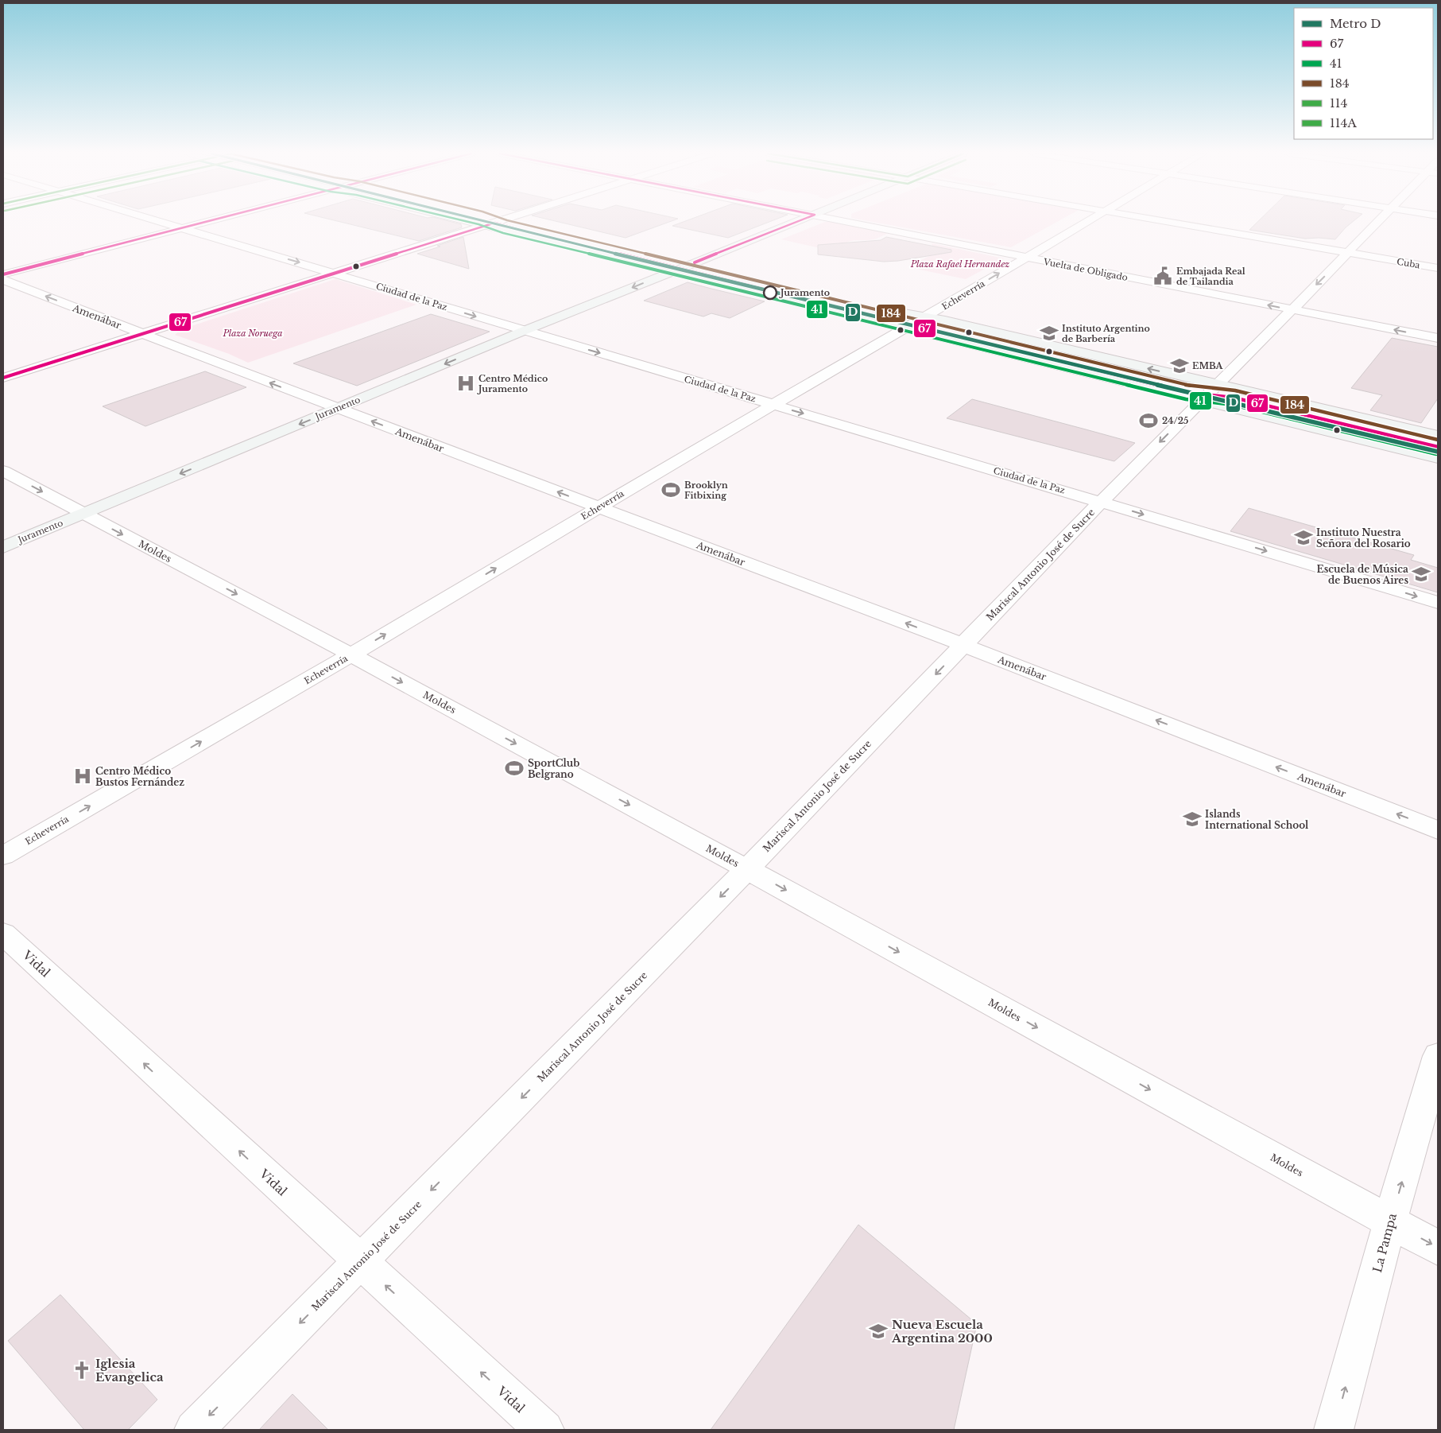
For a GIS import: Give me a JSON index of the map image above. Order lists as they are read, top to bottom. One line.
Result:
{"streets":{"main road":["Juramento"],"street":["Cuba","Vuelta de Obligado","Echeverría","Ciudad de la Paz","Amenábar","Moldes","Mariscal Antonio José de Sucre","Vidal","La Pampa"]},"crossings":[["Cuba","Mariscal Antonio José de Sucre"],["Vuelta de Obligado","Echeverría"],["Vuelta de Obligado","Mariscal Antonio José de Sucre"],["Echeverría","Ciudad de la Paz"],["Echeverría","Amenábar"],["Echeverría","Moldes"],["Ciudad de la Paz","Juramento"],["Ciudad de la Paz","Mariscal Antonio José de Sucre"],["Amenábar","Juramento"],["Amenábar","Mariscal Antonio José de Sucre"],["Juramento","Moldes"],["Moldes","Mariscal Antonio José de Sucre"],["Moldes","La Pampa"],["Mariscal Antonio José de Sucre","Vidal"]],"one_way":["Vuelta de Obligado","Echeverría","Ciudad de la Paz","Amenábar","Juramento","Moldes","Mariscal Antonio José de Sucre","Vidal","La Pampa"],"parks":["Plaza Rafael Hernandez","Plaza Noruega"],"places":{"public building":["Embajada Real de Tailandia"],"other":["Juramento"],"school or university":["Instituto Argentino de Barbería","EMBA","Instituto Nuestra Señora del Rosario","Escuela de Música de Buenos Aires","Islands International School","Nueva Escuela Argentina 2000"],"hospital":["Centro Médico Juramento","Centro Médico Bustos Fernández"],"sports":["24/25","Brooklyn Fitbixing","SportClub Belgrano"],"church":["Iglesia Evangelica"]},"lines":["metro line D","transit line 67","transit line 41","transit line 184"],"legend":["Metro D","67","41","184","114","114A"]}
